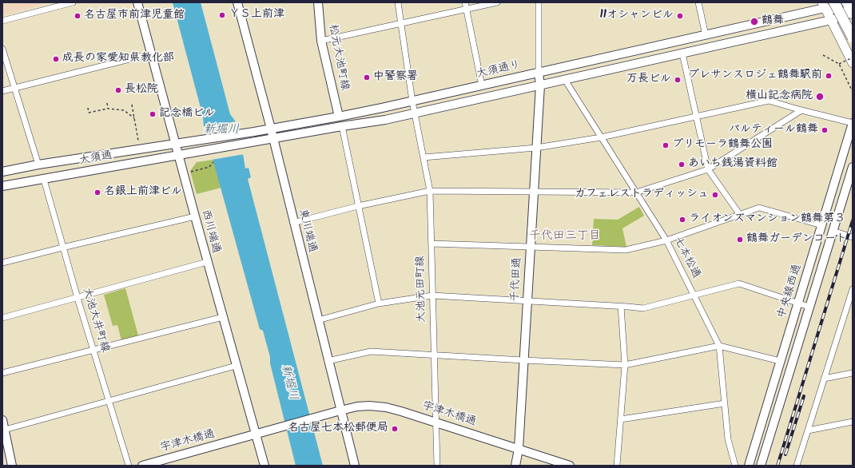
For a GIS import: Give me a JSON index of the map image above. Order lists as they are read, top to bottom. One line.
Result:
{"streets":{"street":["松元大池町線","大須通り","大須通","東川端通","西川端通","七本松通","千代田通","大池元田町線","中央線西通","大池大井町線","宇津木橋通"]},"crossings":[["松元大池町線","大須通り"],["大須通り","大須通"],["大須通り","東川端通"],["大須通り","西川端通"],["大須通り","千代田通"],["大須通り","大池元田町線"],["大須通","東川端通"],["大須通","西川端通"],["大須通","大池大井町線"],["東川端通","宇津木橋通"],["西川端通","宇津木橋通"],["千代田通","宇津木橋通"],["大池元田町線","宇津木橋通"]],"districts":["千代田三丁目"],"water":["新堀川"],"places":["ＹＳ上前津","名古屋市前津児童館","11オシャンビル","鶴舞","成長の家愛知県教化部","プレサンスロジェ鶴舞駅前","中警察署","万長ビル","長松院","横山記念病院","記念橋ビル","パルティール鶴舞","プリモーラ鶴舞公園","あいち銭湯資料館","名銀上前津ビル","カフェレストラディッシュ","ライオンズマンション鶴舞第３","鶴舞ガーデンコート","名古屋七本松郵便局"]}
